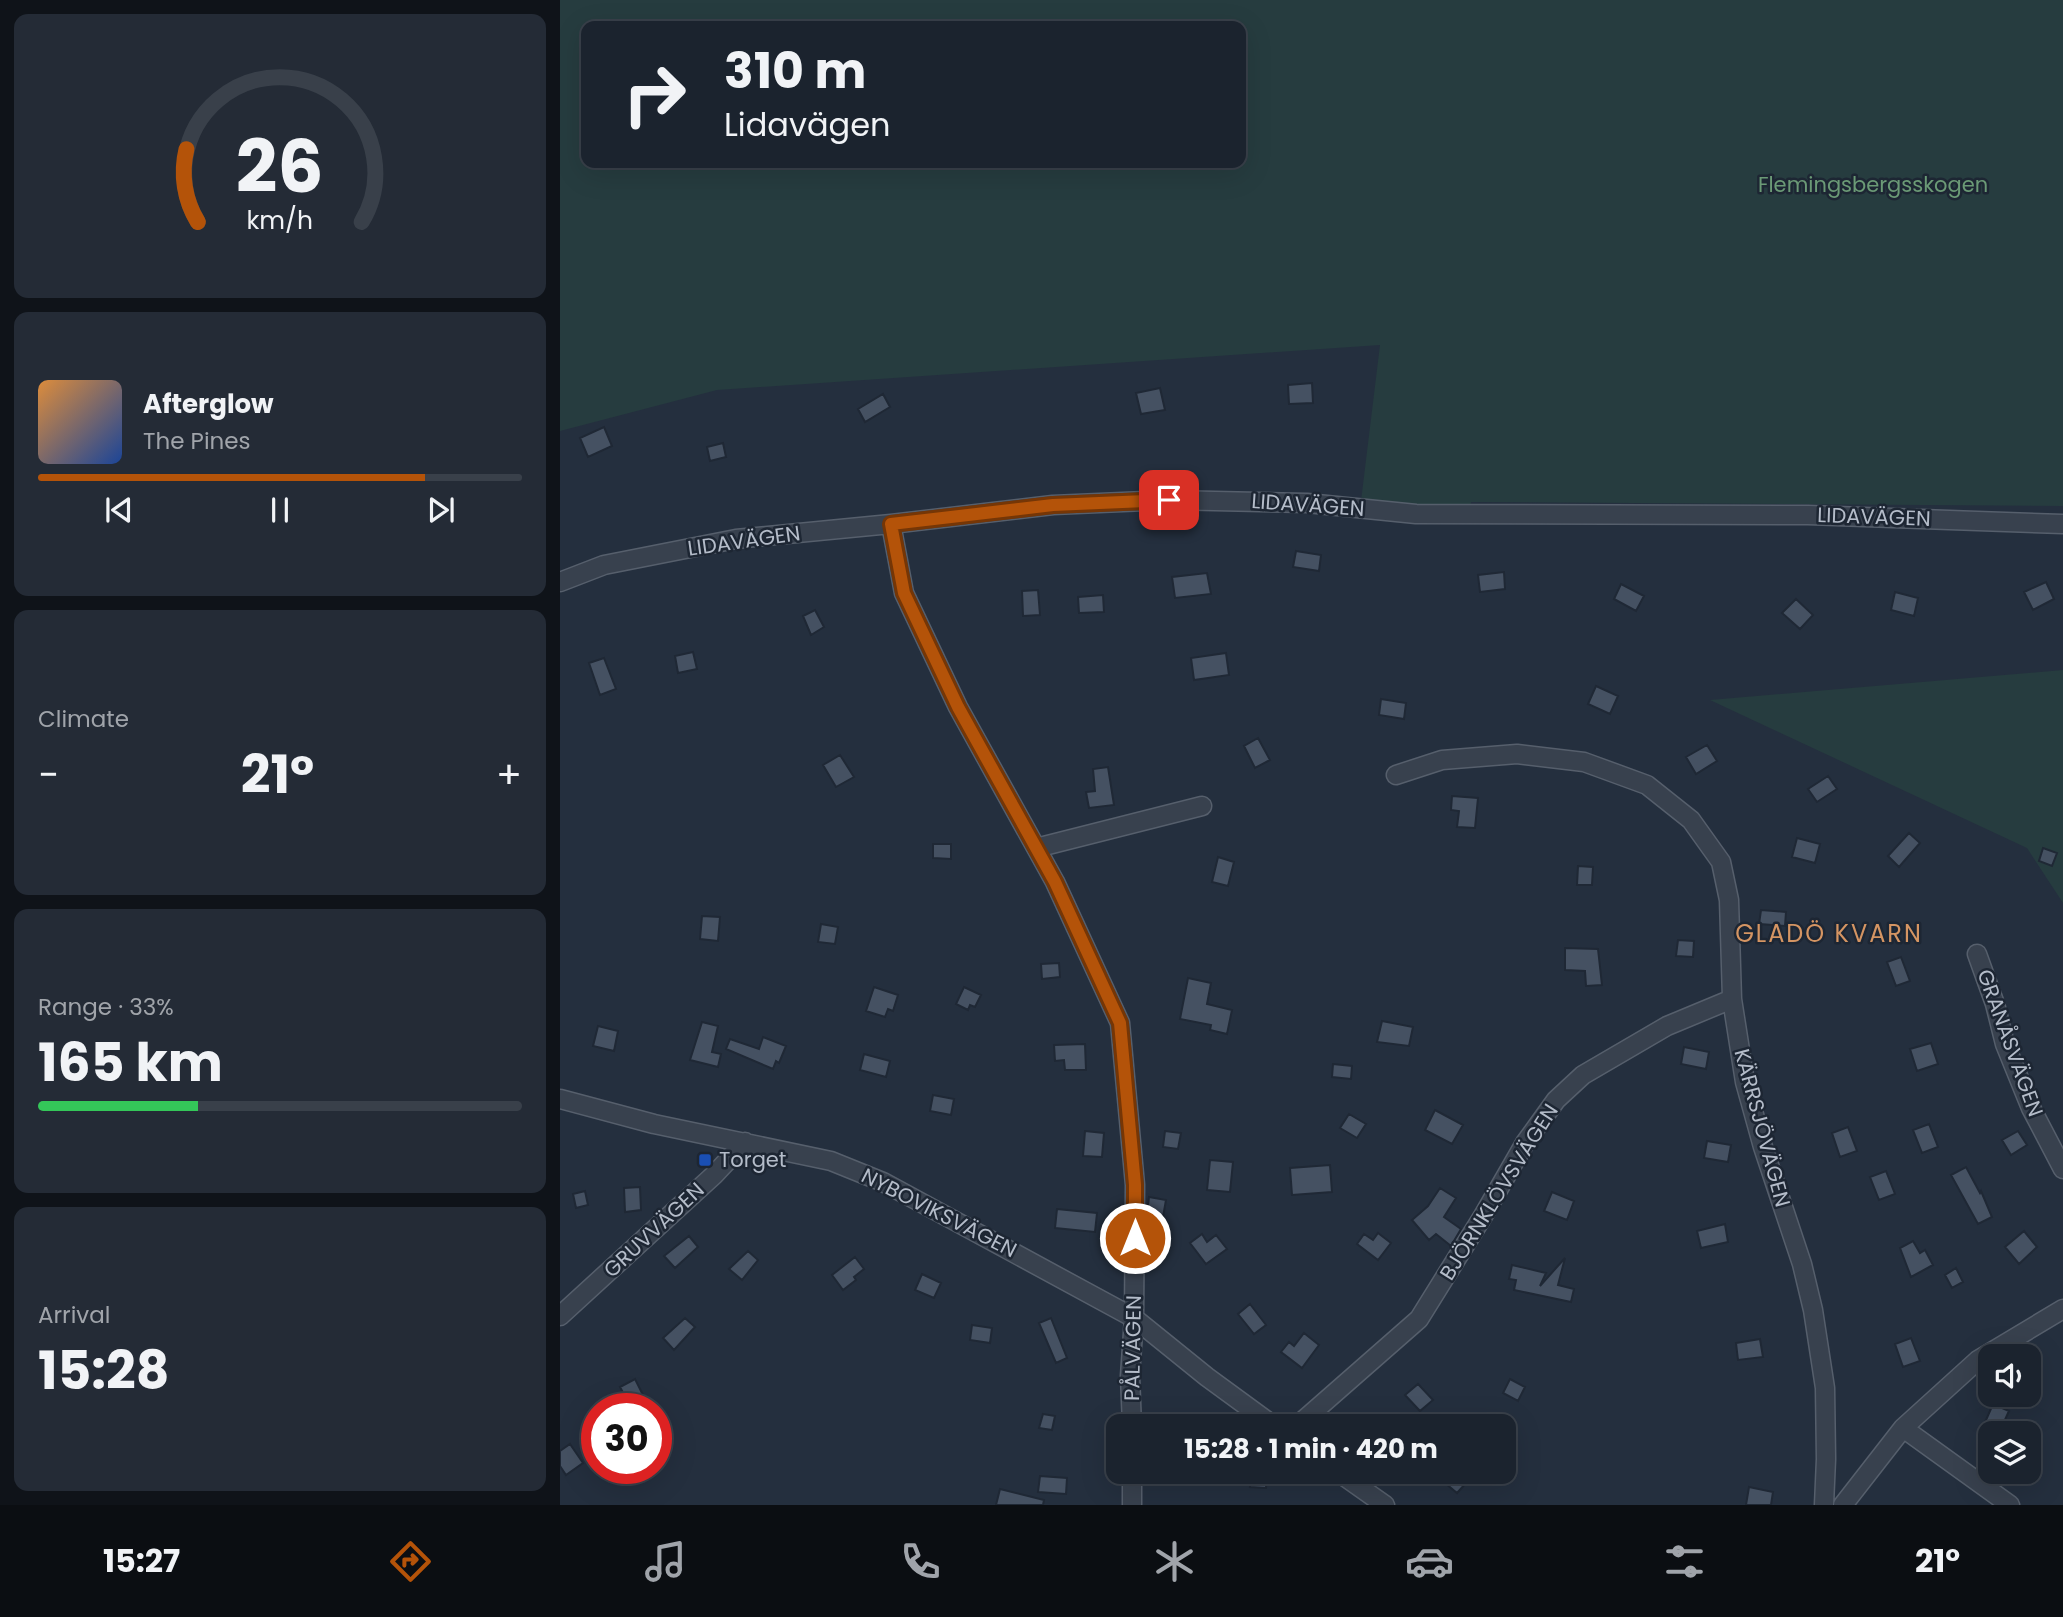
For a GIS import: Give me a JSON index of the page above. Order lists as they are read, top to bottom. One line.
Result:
{"streets":{"street":["LIDAVÄGEN","GRANÅSVÄGEN","KÄRRSJÖVÄGEN","BJÖRNKLÖVSVÄGEN","NYBOVIKSVÄGEN","GRUVVÄGEN","PÅLVÄGEN"]},"crossings":[["LIDAVÄGEN","PÅLVÄGEN"],["KÄRRSJÖVÄGEN","BJÖRNKLÖVSVÄGEN"],["NYBOVIKSVÄGEN","GRUVVÄGEN"],["NYBOVIKSVÄGEN","PÅLVÄGEN"]],"districts":["GLADÖ KVARN"],"parks":["Flemingsbergsskogen"],"places":{"transit":["Torget"]},"page":{"turn":["310 m","Lidavägen"],"song":["Afterglow","The Pines"],"tile":["Climate",["Range · 33%","165 km"],["Arrival","15:28"]],"heat":["−","21°","+"],"limit":"30","trip":"15:28 · 1 min · 420 m","tabs":["15:27","21°"],"gauge":["26","km/h"]}}
